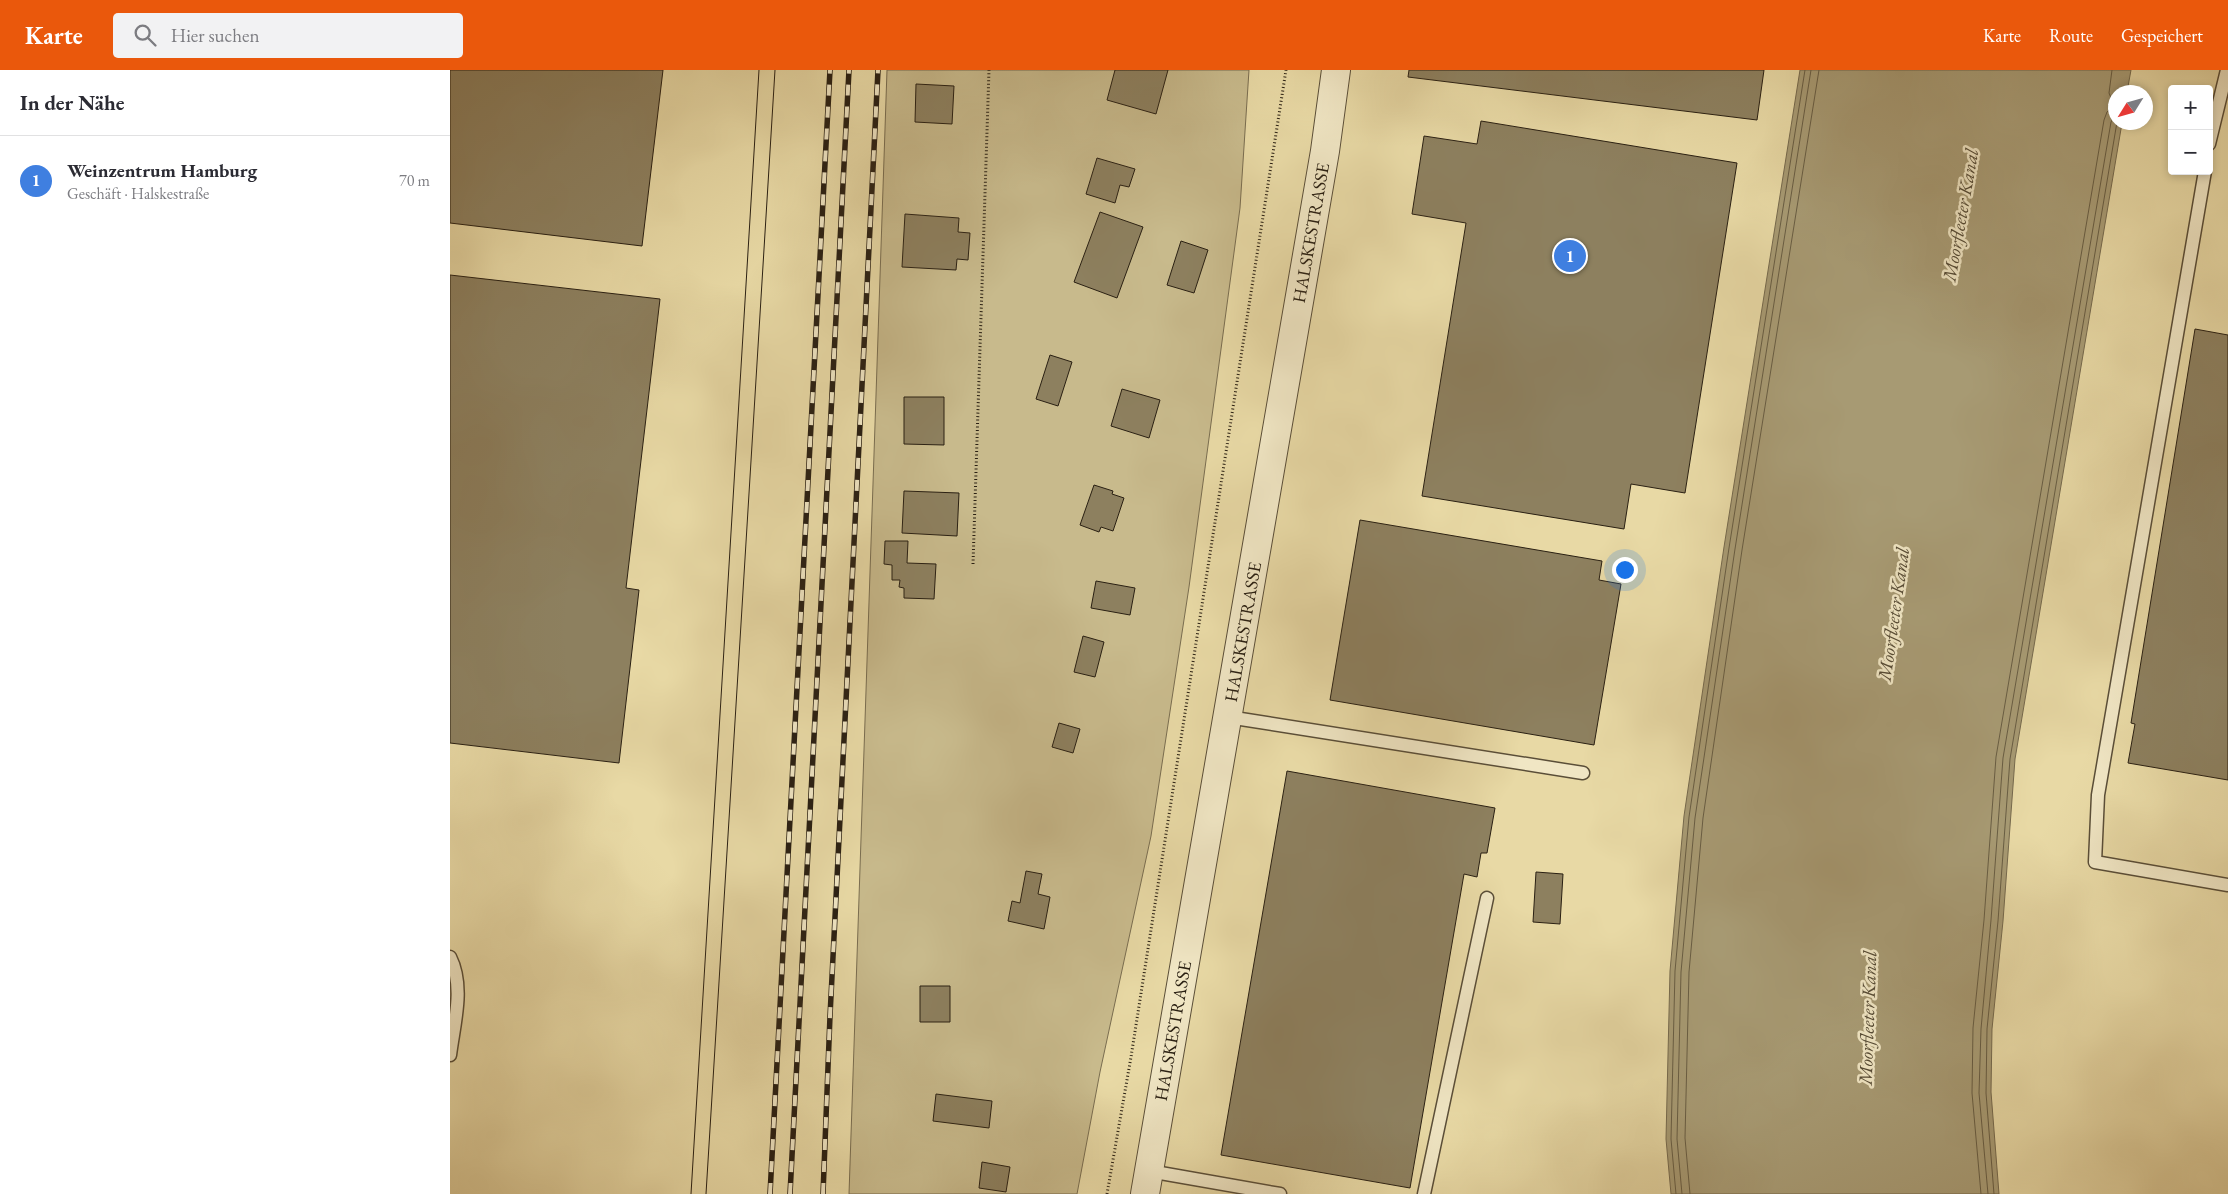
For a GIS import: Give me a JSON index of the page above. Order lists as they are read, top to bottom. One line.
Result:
{"streets":{"street":["HALSKESTRASSE"]},"water":["Moorfleeter Kanal"],"north":"bottom left","page":{"header":"Karte","search":"Hier suchen","nav":["Karte","Route","Gespeichert"],"heading":"In der Nähe","map_buttons":["+","−"],"list":[{"mark":"1","name":"Weinzentrum Hamburg","note":"Geschäft · Halskestraße","value":"70 m"}],"pins":"1"}}
